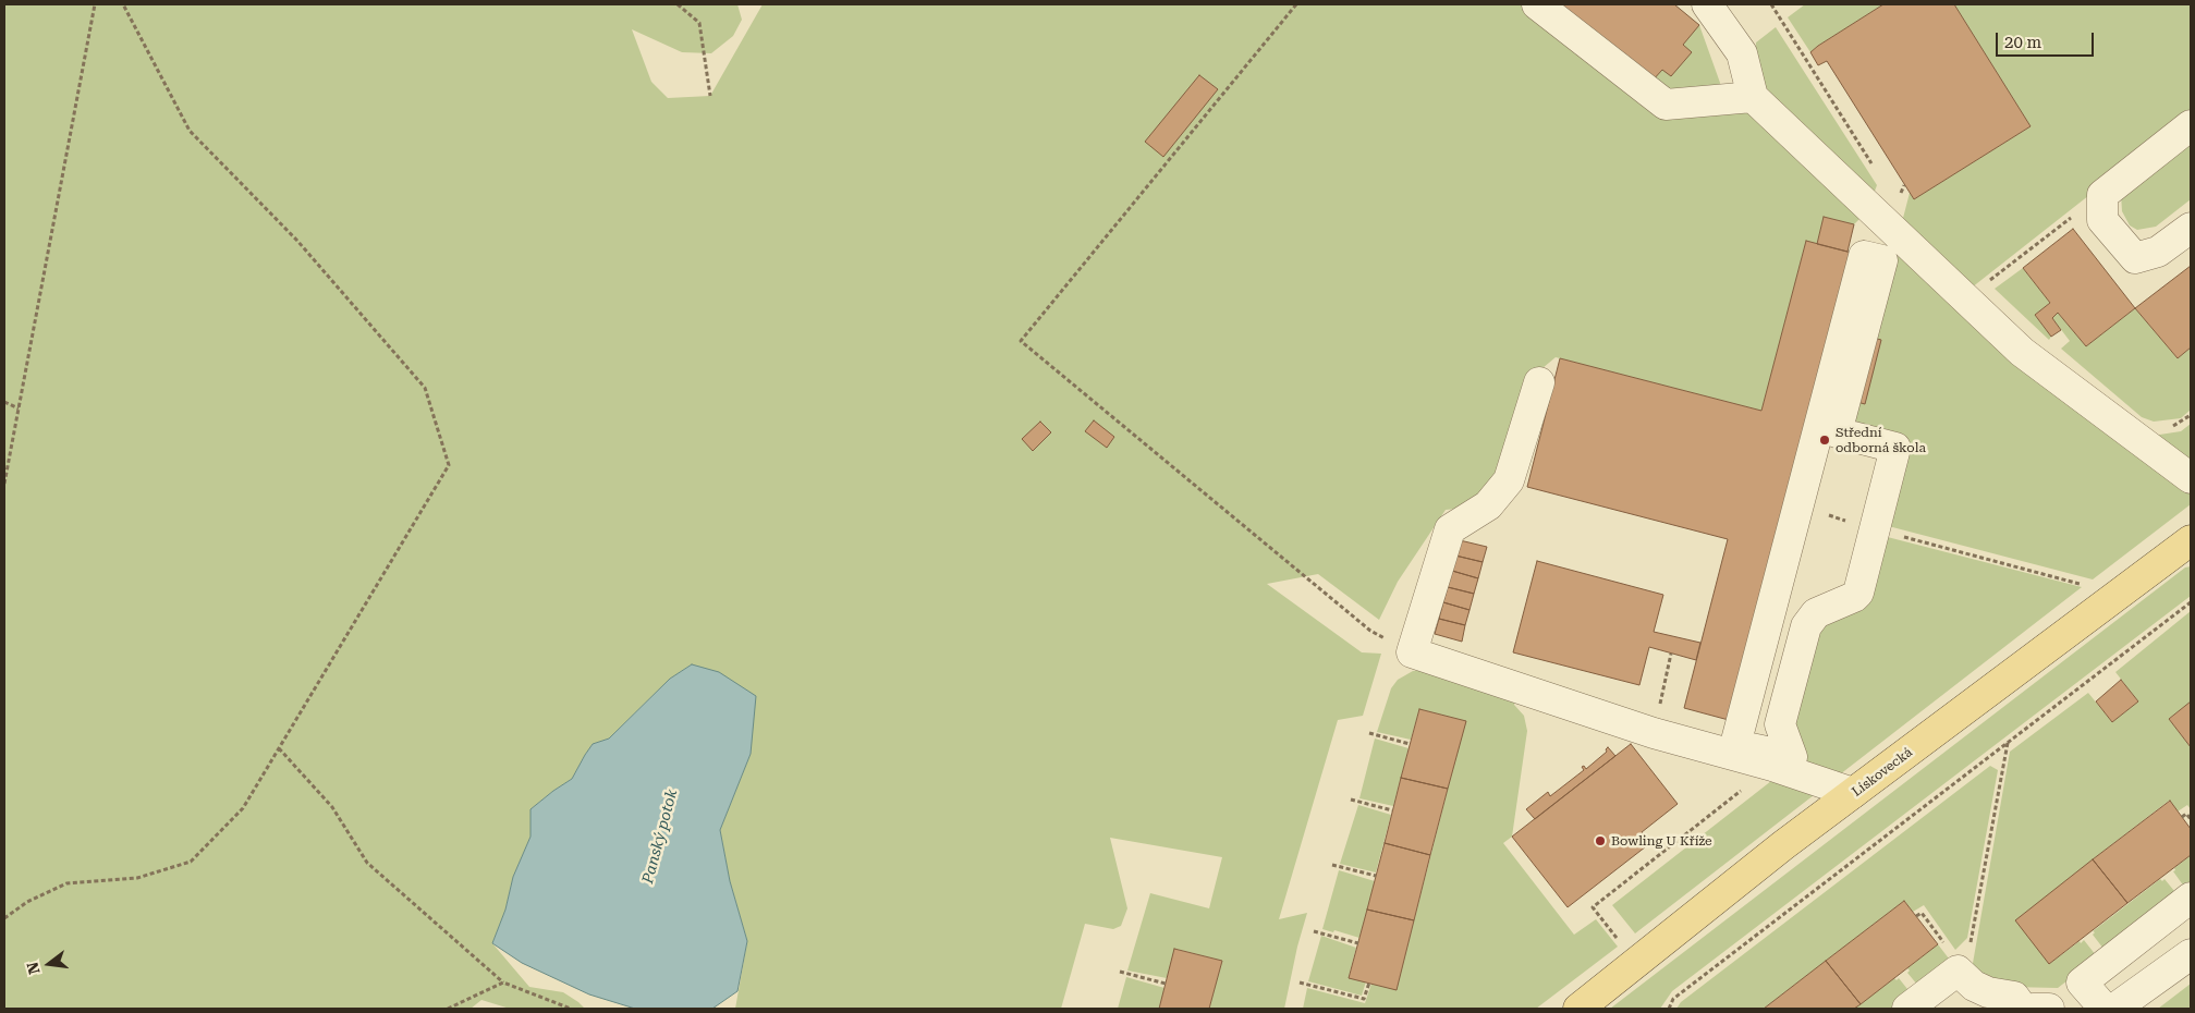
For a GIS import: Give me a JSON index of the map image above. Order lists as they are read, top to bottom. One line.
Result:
{"streets":{"main road":["Lískovecká"]},"water":["Panský potok"],"places":["Střední odborná škola","Bowling U Kříže"],"scale_bar":"20 m","north":"left"}
